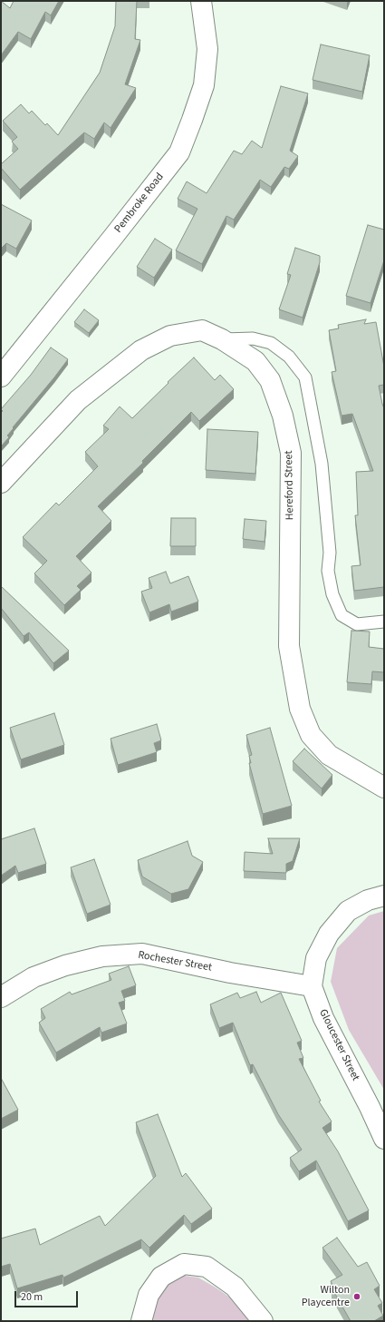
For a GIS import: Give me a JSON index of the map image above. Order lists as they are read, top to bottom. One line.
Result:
{"streets":{"street":["Pembroke Road","Hereford Street","Rochester Street","Gloucester Street"]},"crossings":[["Rochester Street","Gloucester Street"]],"places":["Wilton Playcentre"],"scale_bar":"20 m"}
